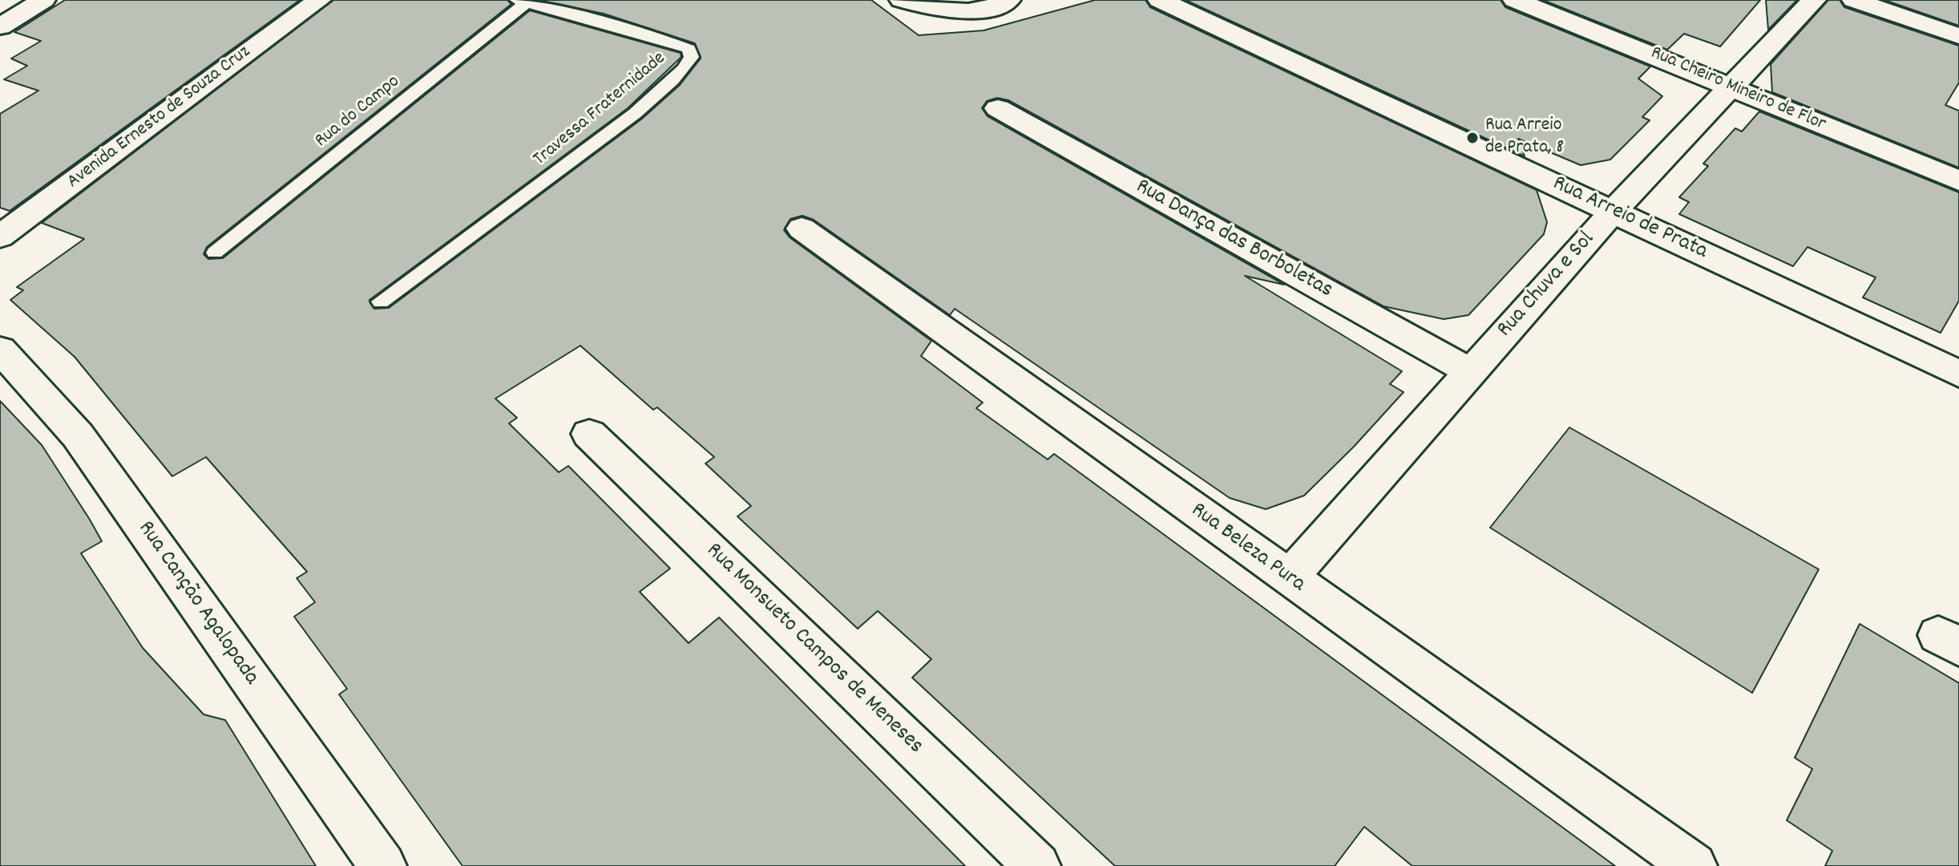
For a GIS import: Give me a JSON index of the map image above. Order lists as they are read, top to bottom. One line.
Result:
{"streets":{"street":["Rua Cheiro Mineiro de Flor","Avenida Ernesto de Souza Cruz","Rua Arreio de Prata","Rua Dança das Borboletas","Rua Chuva e Sol","Rua Beleza Pura","Rua Canção Agalopada","Rua Monsueto Campos de Meneses"],"lane":["Travessa Fraternidade","Rua do Campo"]},"crossings":[["Rua Cheiro Mineiro de Flor","Rua Chuva e Sol"],["Travessa Fraternidade","Rua do Campo"],["Rua Arreio de Prata","Rua Chuva e Sol"],["Rua Dança das Borboletas","Rua Chuva e Sol"],["Rua Chuva e Sol","Rua Beleza Pura"]],"places":["Rua Arreio de Prata, 8"]}
